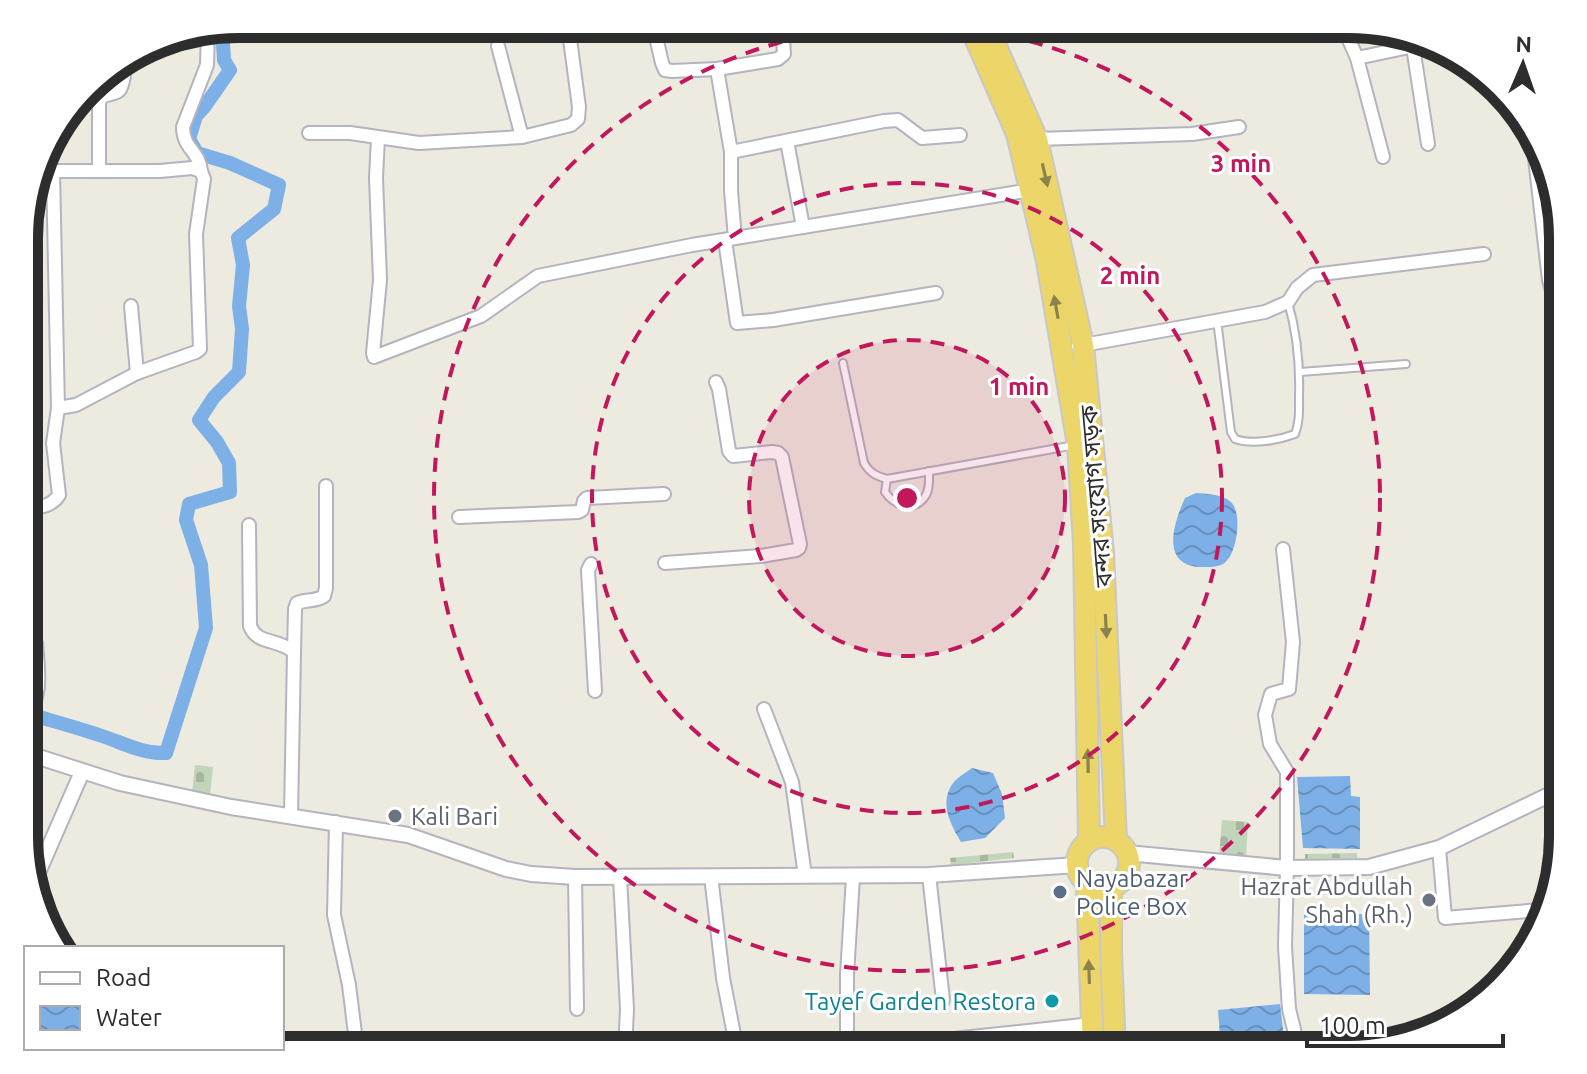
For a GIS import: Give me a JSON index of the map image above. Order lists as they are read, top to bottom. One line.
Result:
{"streets":{"highway":["বন্দর সংযোগ সড়ক"]},"places":["Kali Bari","Nayabazar Police Box","Hazrat Abdullah Shah (Rh.)","Tayef Garden Restora"],"legend":["Road","Water"],"scale_bar":"100 m","north":"top","rings":["3 min","2 min","1 min"]}
